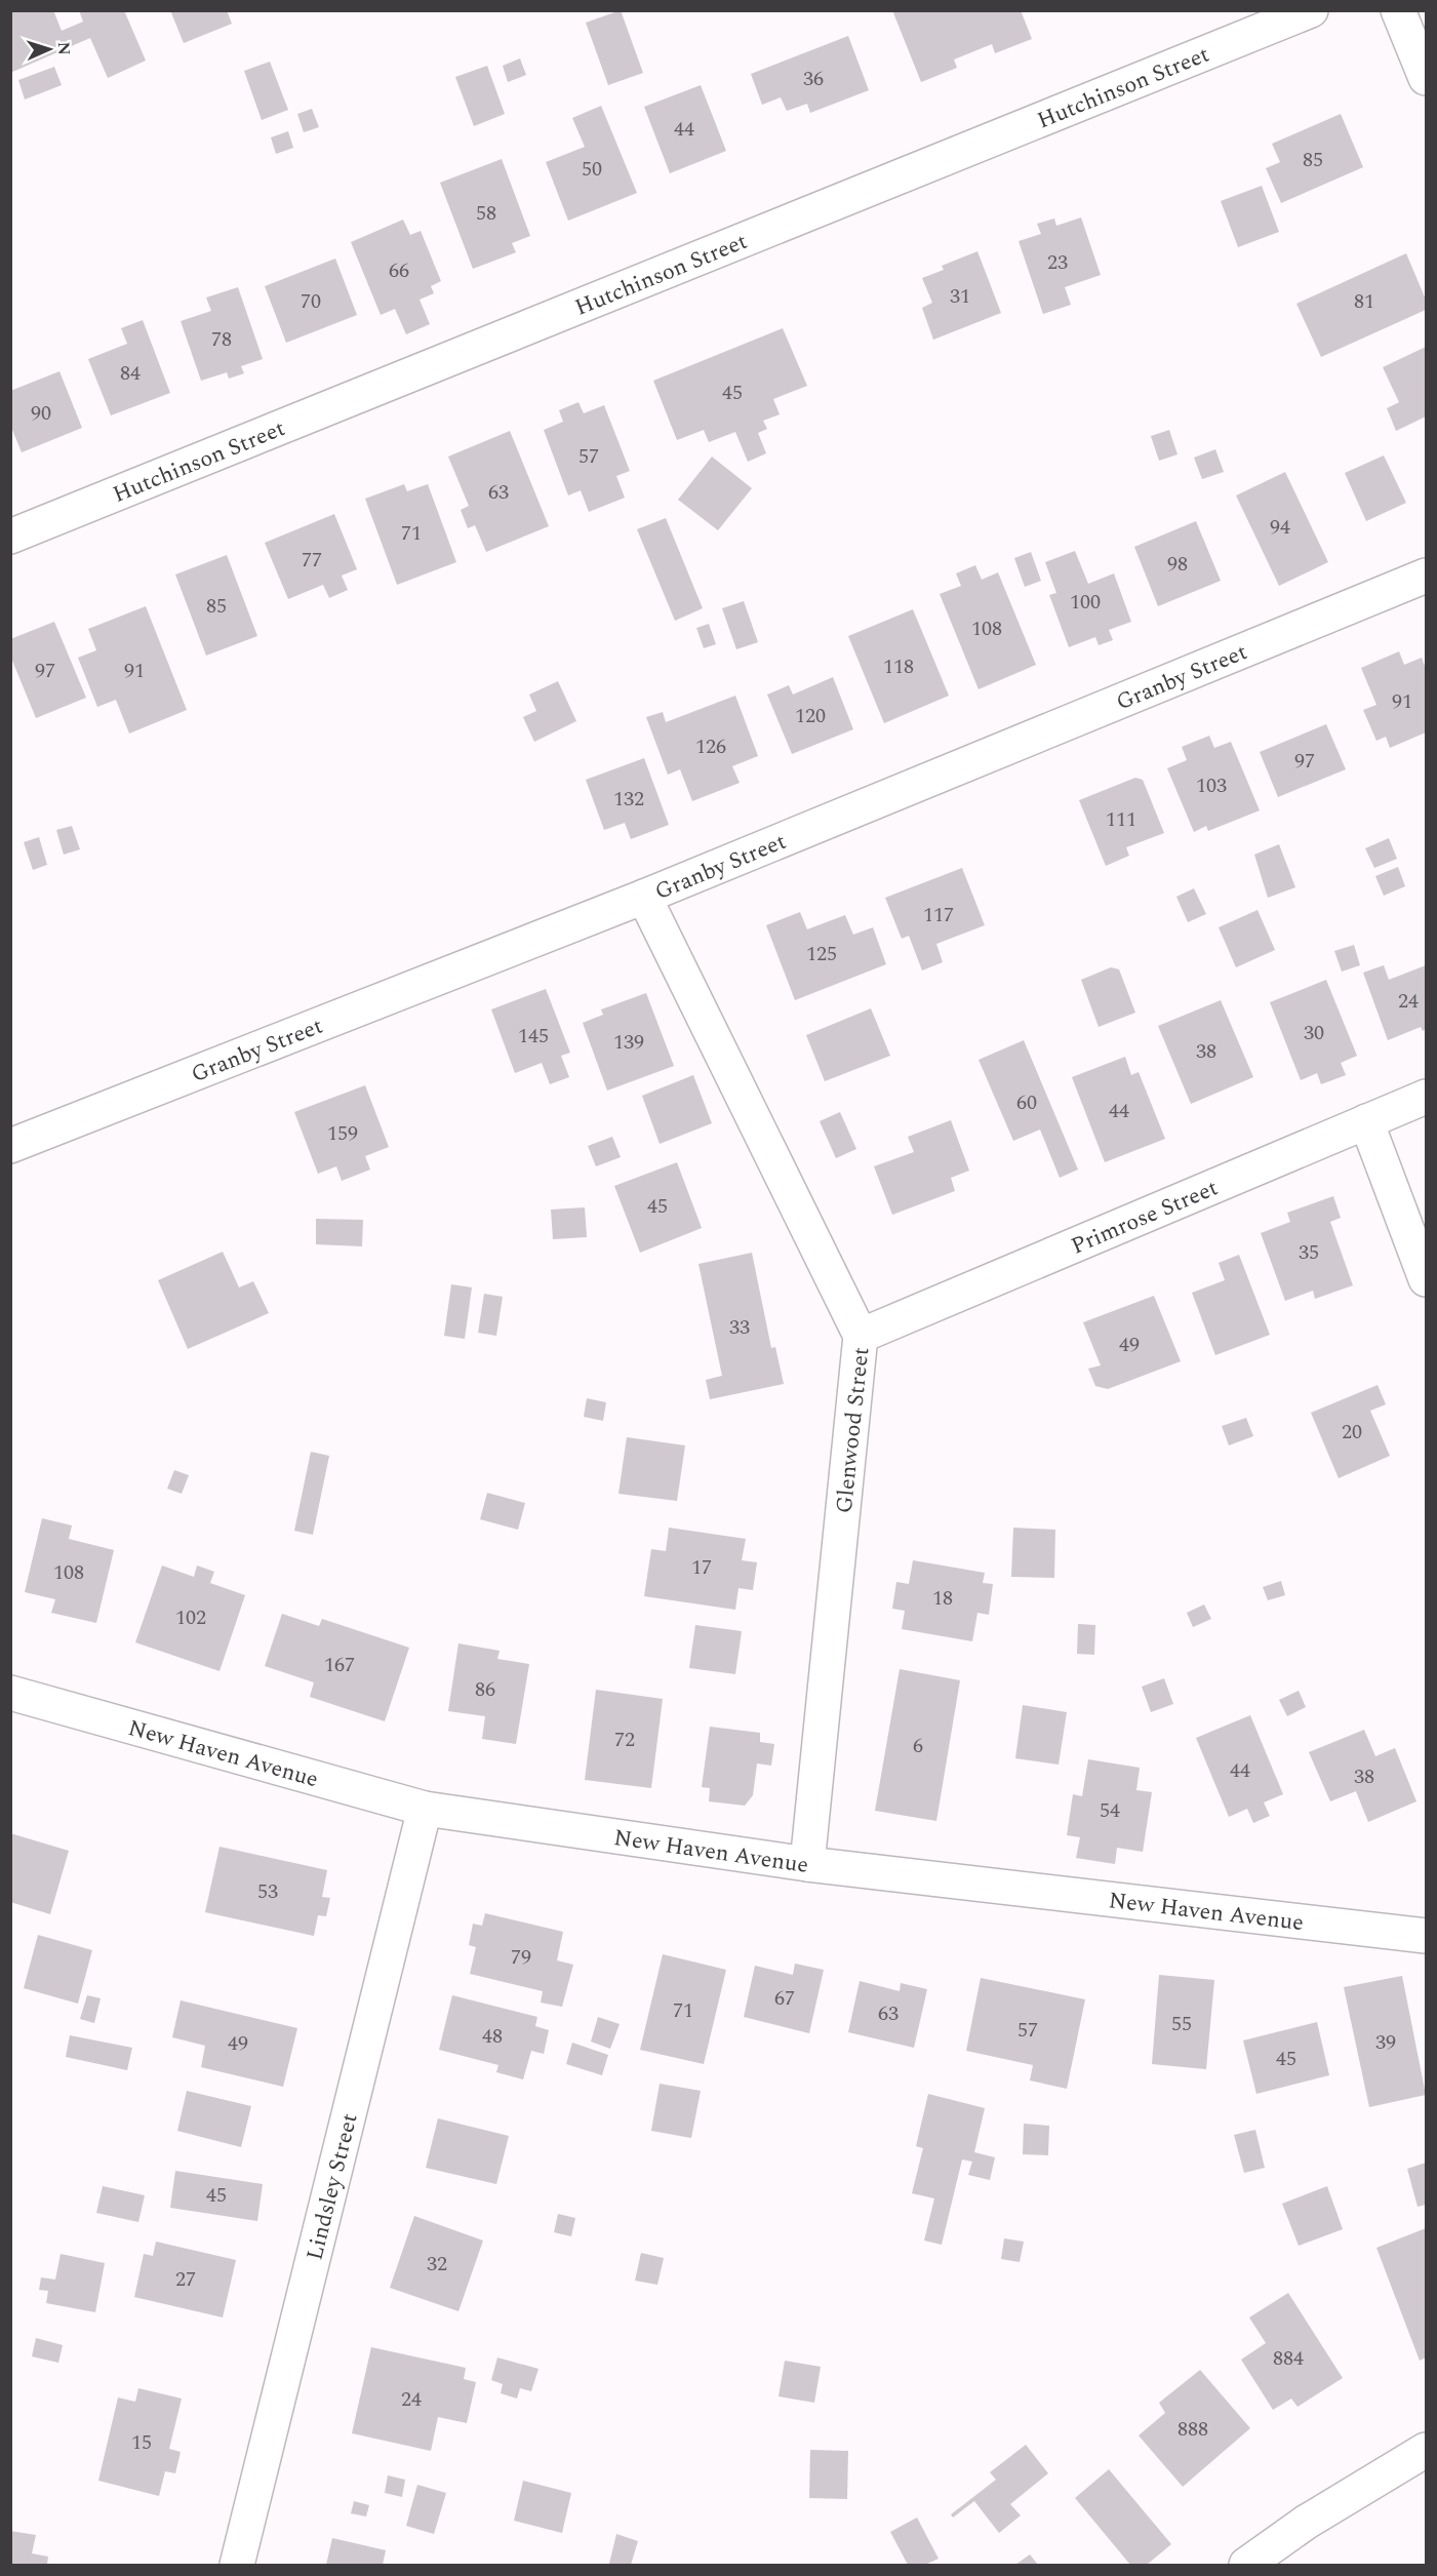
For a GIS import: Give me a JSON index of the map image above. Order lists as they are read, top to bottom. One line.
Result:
{"streets":{"street":["Hutchinson Street","Granby Street","Primrose Street","Glenwood Street","New Haven Avenue","Lindsley Street"]},"crossings":[["Granby Street","Glenwood Street"],["Primrose Street","Glenwood Street"],["Glenwood Street","New Haven Avenue"],["New Haven Avenue","Lindsley Street"]],"house_numbers":["36","44","85","50","58","23","66","31","70","81","78","84","45","90","57","63","94","71","77","98","100","85","108","118","97","91","91","120","126","97","103","132","111","117","125","24","30","145","139","38","60","44","159","45","35","33","49","20","17","108","18","102","167","86","72","6","44","38","54","53","79","67","71","63","55","57","48","39","49","45","45","32","27","884","24","888","15"],"north":"right"}
